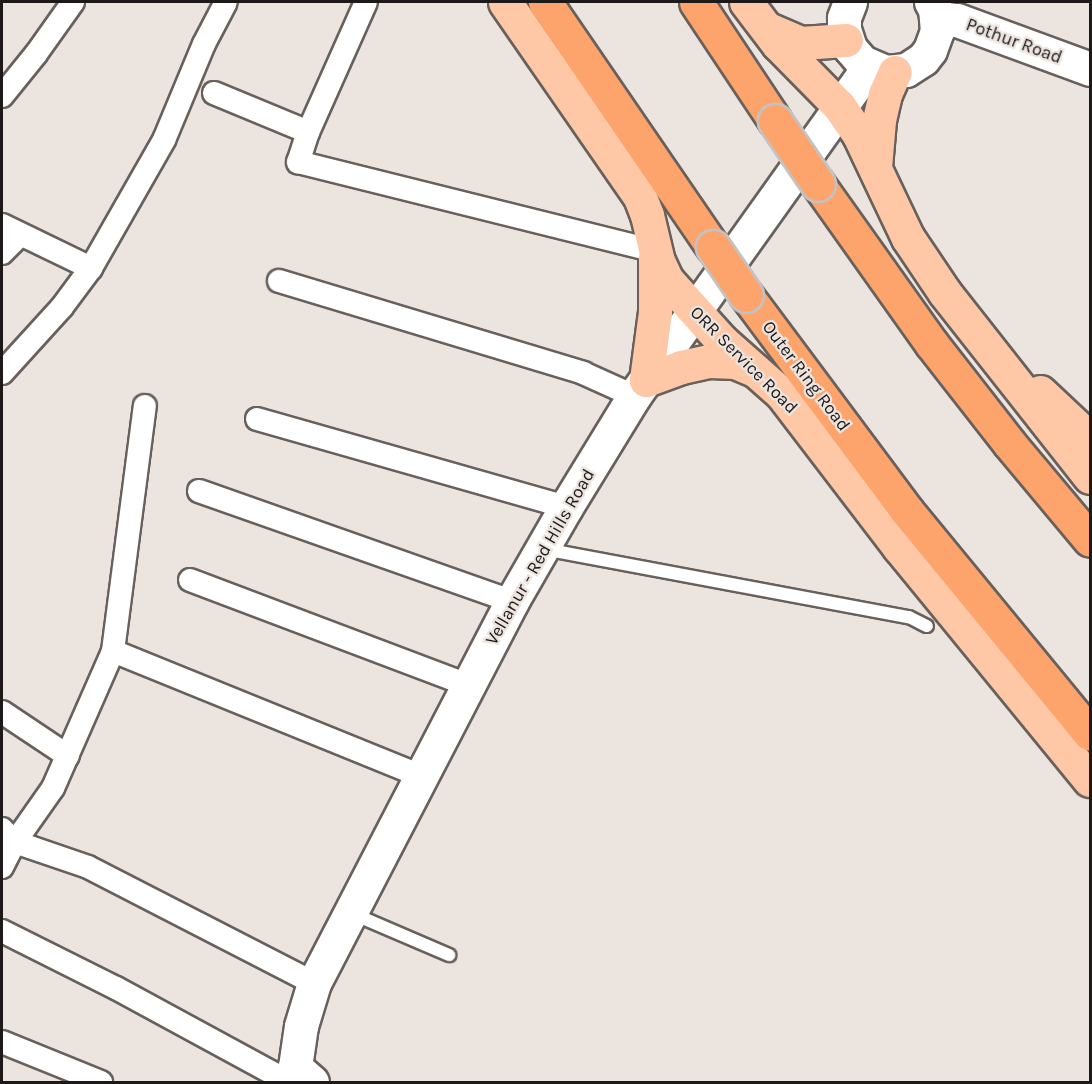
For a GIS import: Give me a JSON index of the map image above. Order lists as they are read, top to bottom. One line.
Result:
{"streets":{"highway":["Outer Ring Road"],"main road":["ORR Service Road"],"street":["Pothur Road","Vellanur - Red Hills Road"]},"crossings":[["Pothur Road","Vellanur - Red Hills Road"],["ORR Service Road","Vellanur - Red Hills Road"]]}
